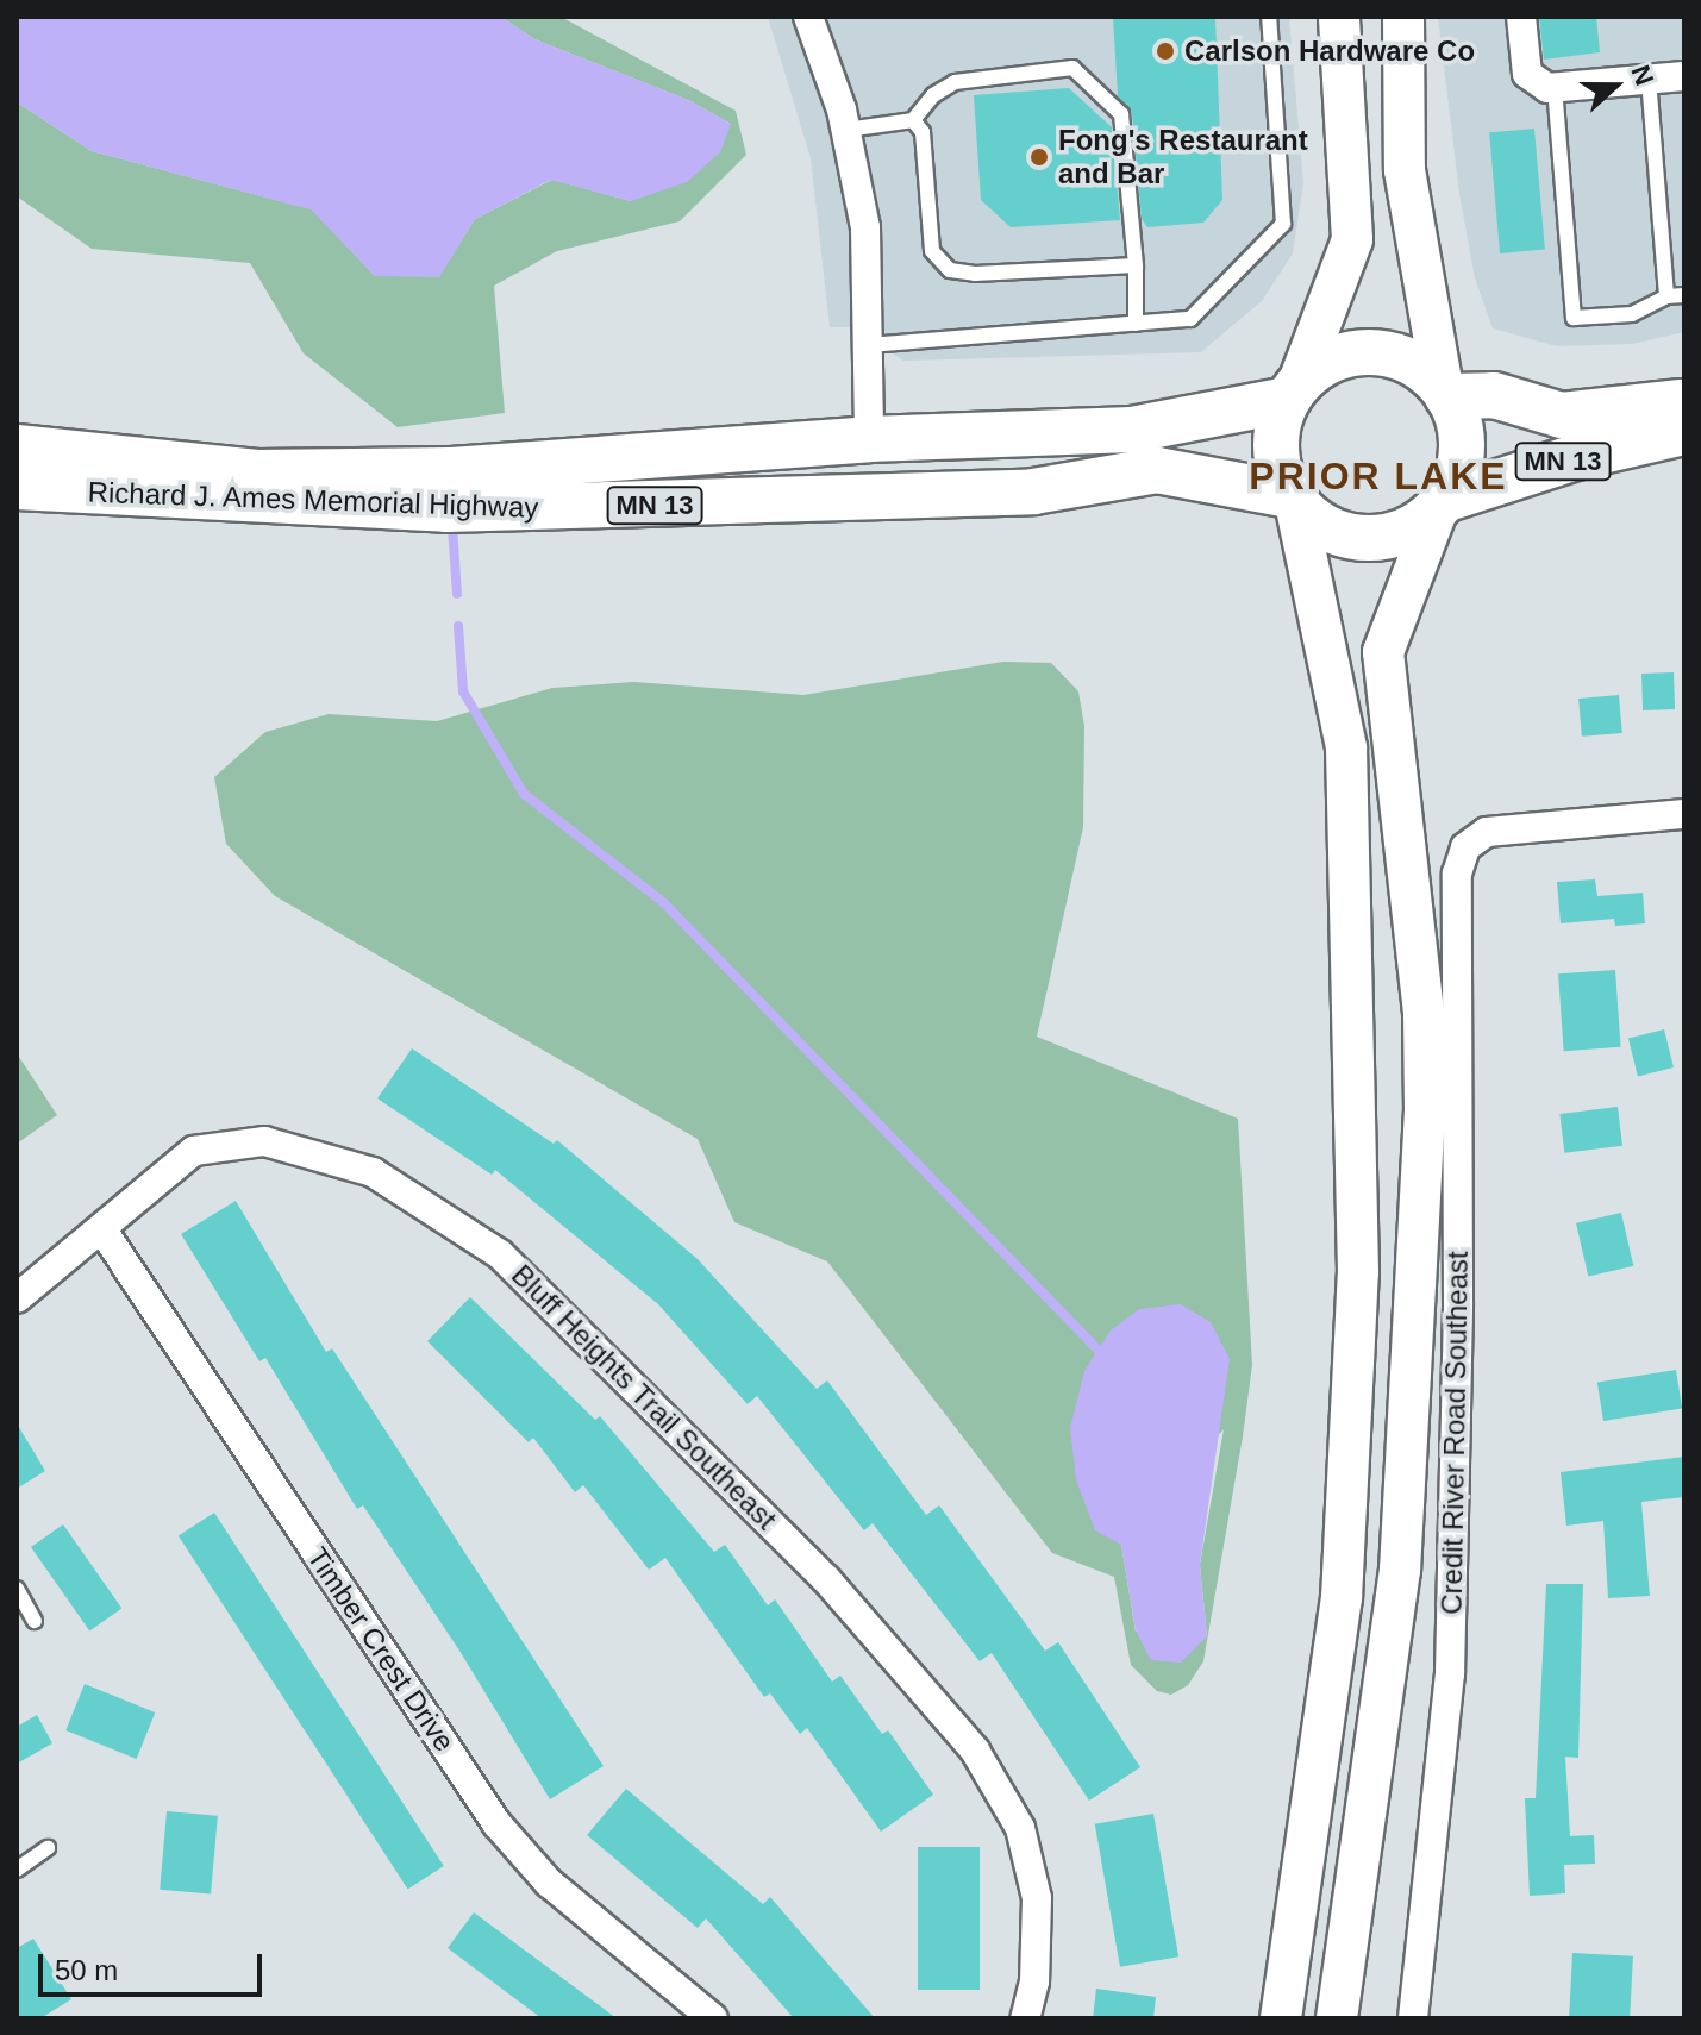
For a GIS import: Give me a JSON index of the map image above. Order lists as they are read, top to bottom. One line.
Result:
{"streets":{"main road":["MN 13","Richard J. Ames Memorial Highway"],"street":["Bluff Heights Trail Southeast","Credit River Road Southeast","Timber Crest Drive"]},"crossings":[["MN 13","Richard J. Ames Memorial Highway"],["Bluff Heights Trail Southeast","Timber Crest Drive"]],"districts":["PRIOR LAKE"],"places":["Carlson Hardware Co","Fong's Restaurant and Bar"],"scale_bar":"50 m","north":"right"}
